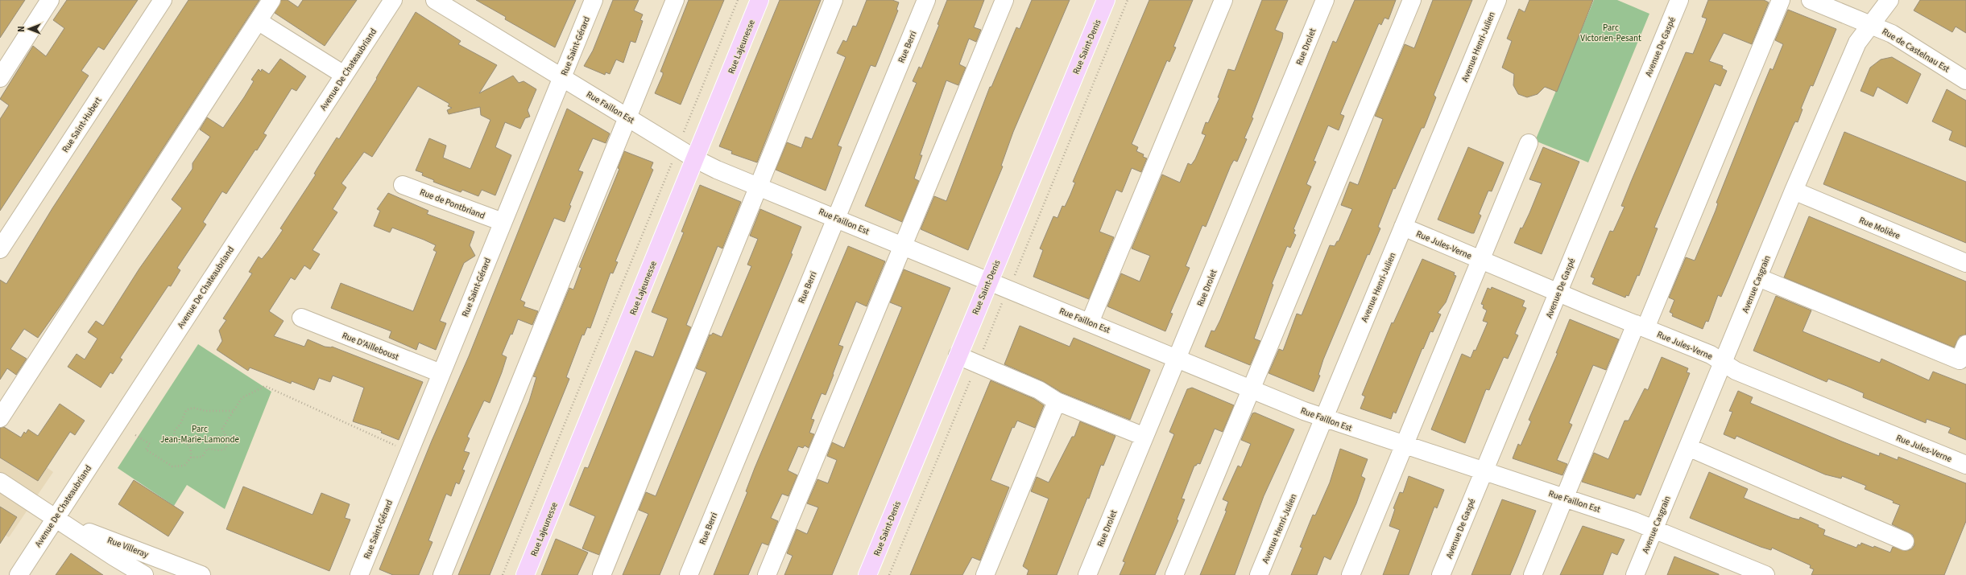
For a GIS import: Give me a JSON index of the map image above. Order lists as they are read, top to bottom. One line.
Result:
{"streets":{"main road":["Rue Lajeunesse","Rue Saint-Denis"],"street":["Rue Saint-Gérard","Rue Berri","Rue Drolet","Avenue Henri-Julien","Avenue De Gaspé","Rue de Castelnau Est","Avenue De Chateaubriand","Rue Faillon Est","Rue Saint-Hubert","Rue de Pontbriand","Rue Molière","Rue Jules-Verne","Avenue Casgrain","Rue D'Ailleboust","Rue Villeray"]},"crossings":[["Rue Saint-Gérard","Rue Faillon Est"],["Rue Saint-Gérard","Rue de Pontbriand"],["Rue Saint-Gérard","Rue D'Ailleboust"],["Rue Lajeunesse","Rue Faillon Est"],["Rue Berri","Rue Faillon Est"],["Rue Saint-Denis","Rue Faillon Est"],["Rue Drolet","Rue Faillon Est"],["Avenue Henri-Julien","Rue Faillon Est"],["Avenue Henri-Julien","Rue Jules-Verne"],["Avenue De Gaspé","Rue Faillon Est"],["Avenue De Gaspé","Rue Jules-Verne"],["Rue de Castelnau Est","Avenue Casgrain"],["Avenue De Chateaubriand","Rue Villeray"],["Rue Faillon Est","Avenue Casgrain"],["Rue Molière","Avenue Casgrain"],["Rue Jules-Verne","Avenue Casgrain"]],"parks":["Parc Victorien-Pesant","Parc Jean-Marie-Lamonde"],"north":"left"}
